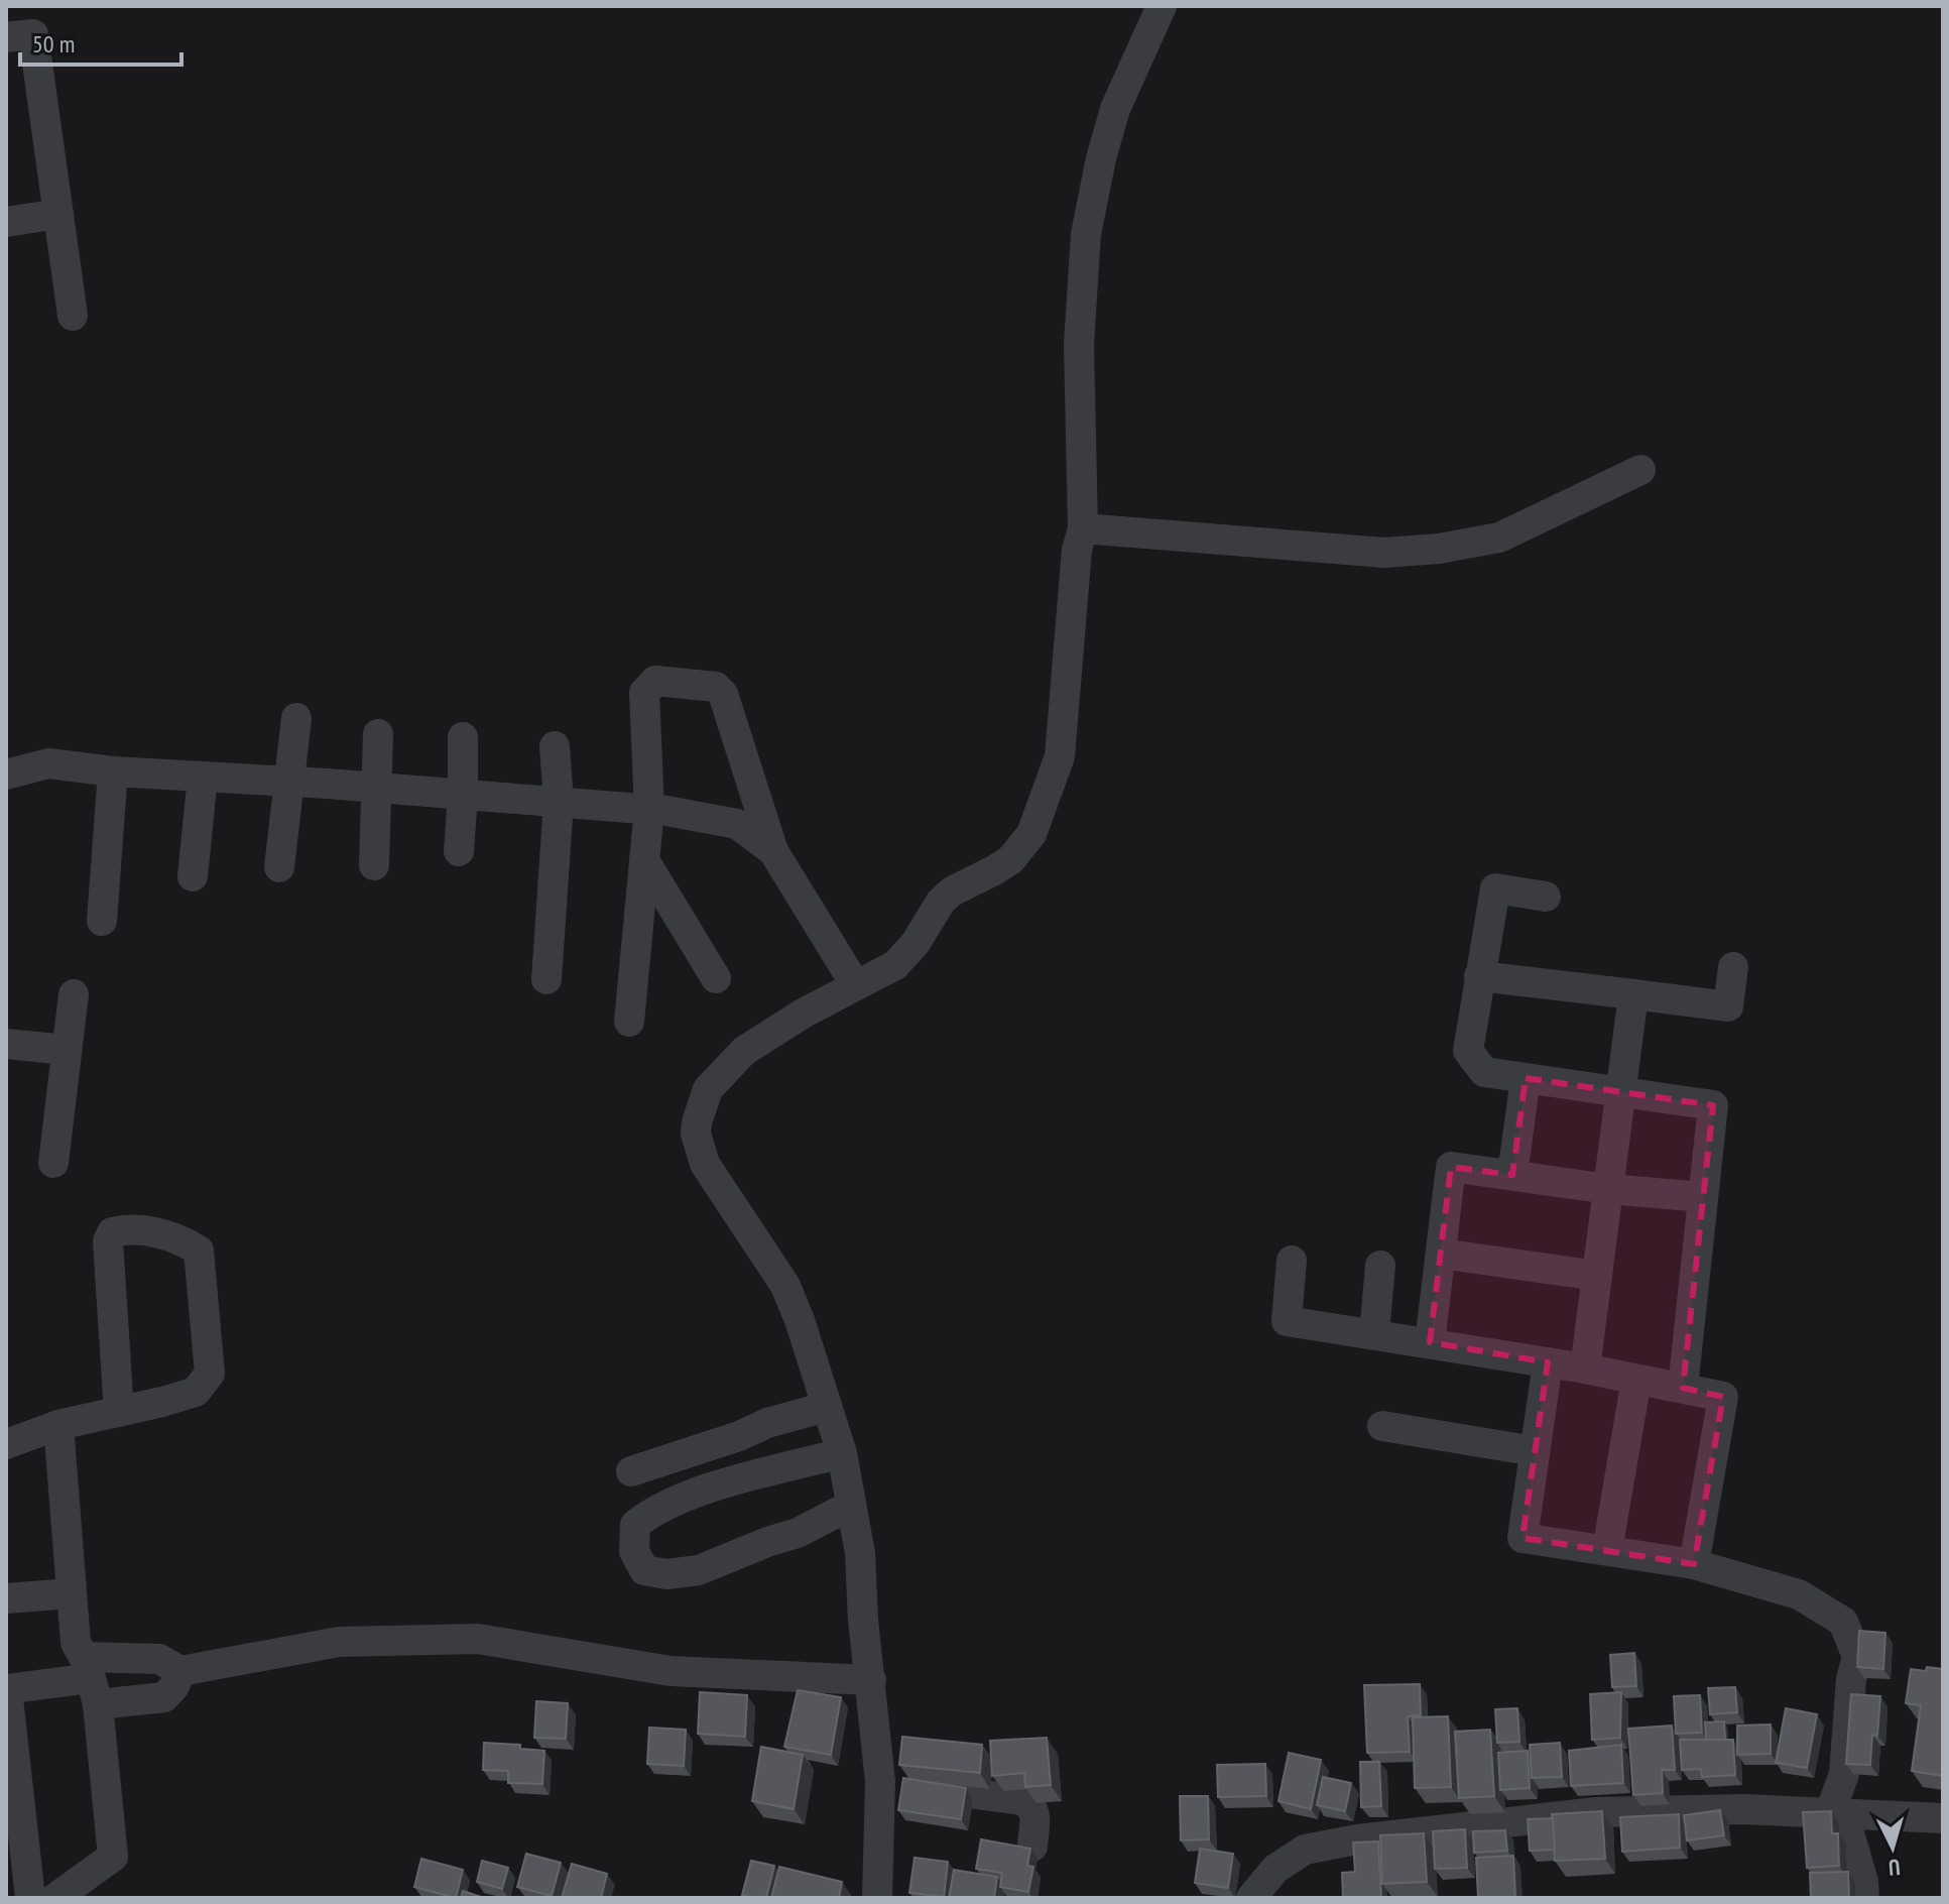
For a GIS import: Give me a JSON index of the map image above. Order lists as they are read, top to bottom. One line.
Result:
{"scale_bar":"50 m","north":"bottom"}
